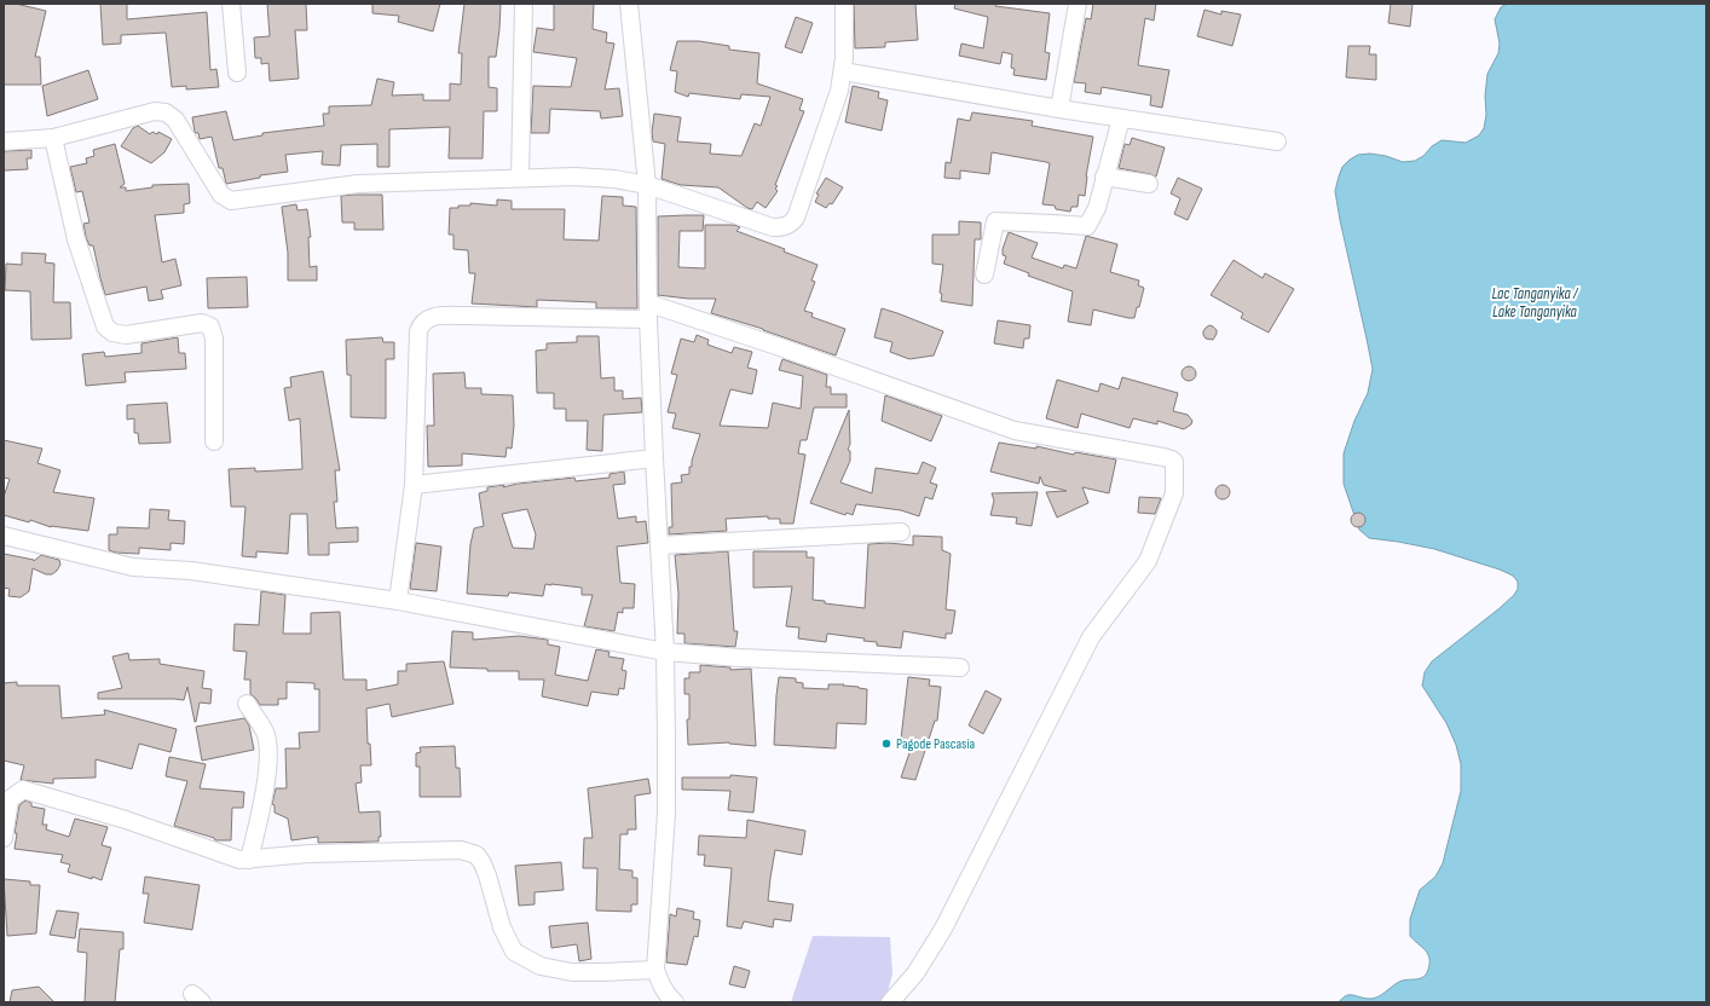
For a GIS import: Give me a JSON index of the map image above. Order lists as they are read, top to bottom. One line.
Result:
{"water":["Lac Tanganyika / Lake Tanganyika"],"places":["Pagode Pascasia"]}
